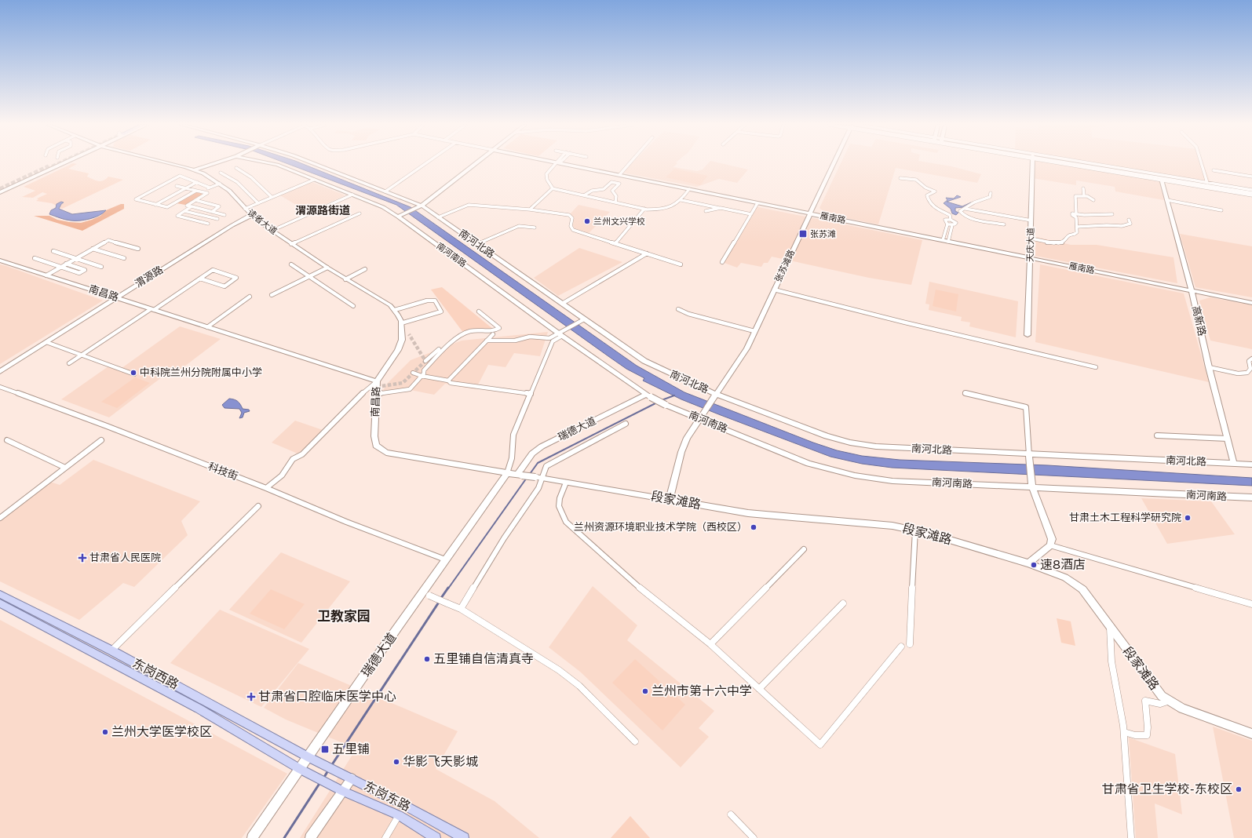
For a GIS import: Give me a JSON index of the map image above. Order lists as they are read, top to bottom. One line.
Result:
{"streets":{"main road":["东岗西路","东岗东路"],"street":["雁南路","读者大道","南河北路","天庆大道","南河南路","张苏滩路","渭源路","南昌路","高新路","瑞德大道","科技街","段家滩路"]},"crossings":[["雁南路","天庆大道"],["雁南路","张苏滩路"],["雁南路","高新路"],["读者大道","渭源路"],["读者大道","南昌路"],["南河北路","张苏滩路"],["南河北路","高新路"],["南河南路","张苏滩路"],["南河南路","瑞德大道"],["渭源路","南昌路"],["南昌路","瑞德大道"],["南昌路","段家滩路"],["瑞德大道","科技街"],["瑞德大道","段家滩路"],["瑞德大道","东岗西路"],["瑞德大道","东岗东路"],["东岗西路","东岗东路"]],"districts":["渭源路街道","卫教家园"],"places":{"other":["兰州文兴学校","中科院兰州分院附属中小学","甘肃土木工程科学研究院","兰州资源环境职业技术学院（西校区）","速8酒店","五里铺自信清真寺","兰州市第十六中学","兰州大学医学校区","华影飞天影城","甘肃省卫生学校-东校区"],"transit":["张苏滩","五里铺"],"health":["甘肃省人民医院","甘肃省口腔临床医学中心"]}}
